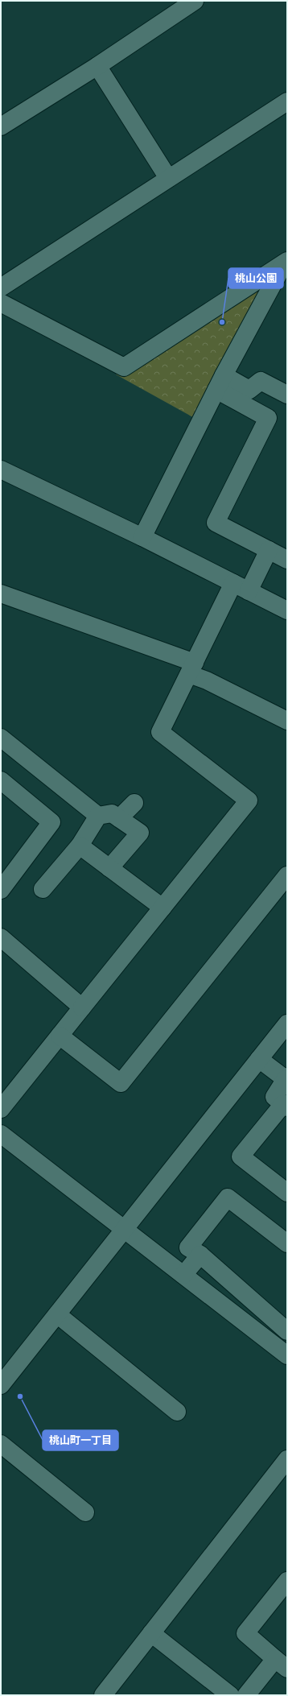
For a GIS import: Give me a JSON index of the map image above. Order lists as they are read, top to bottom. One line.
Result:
{"places":["桃山公園","桃山町一丁目"]}
